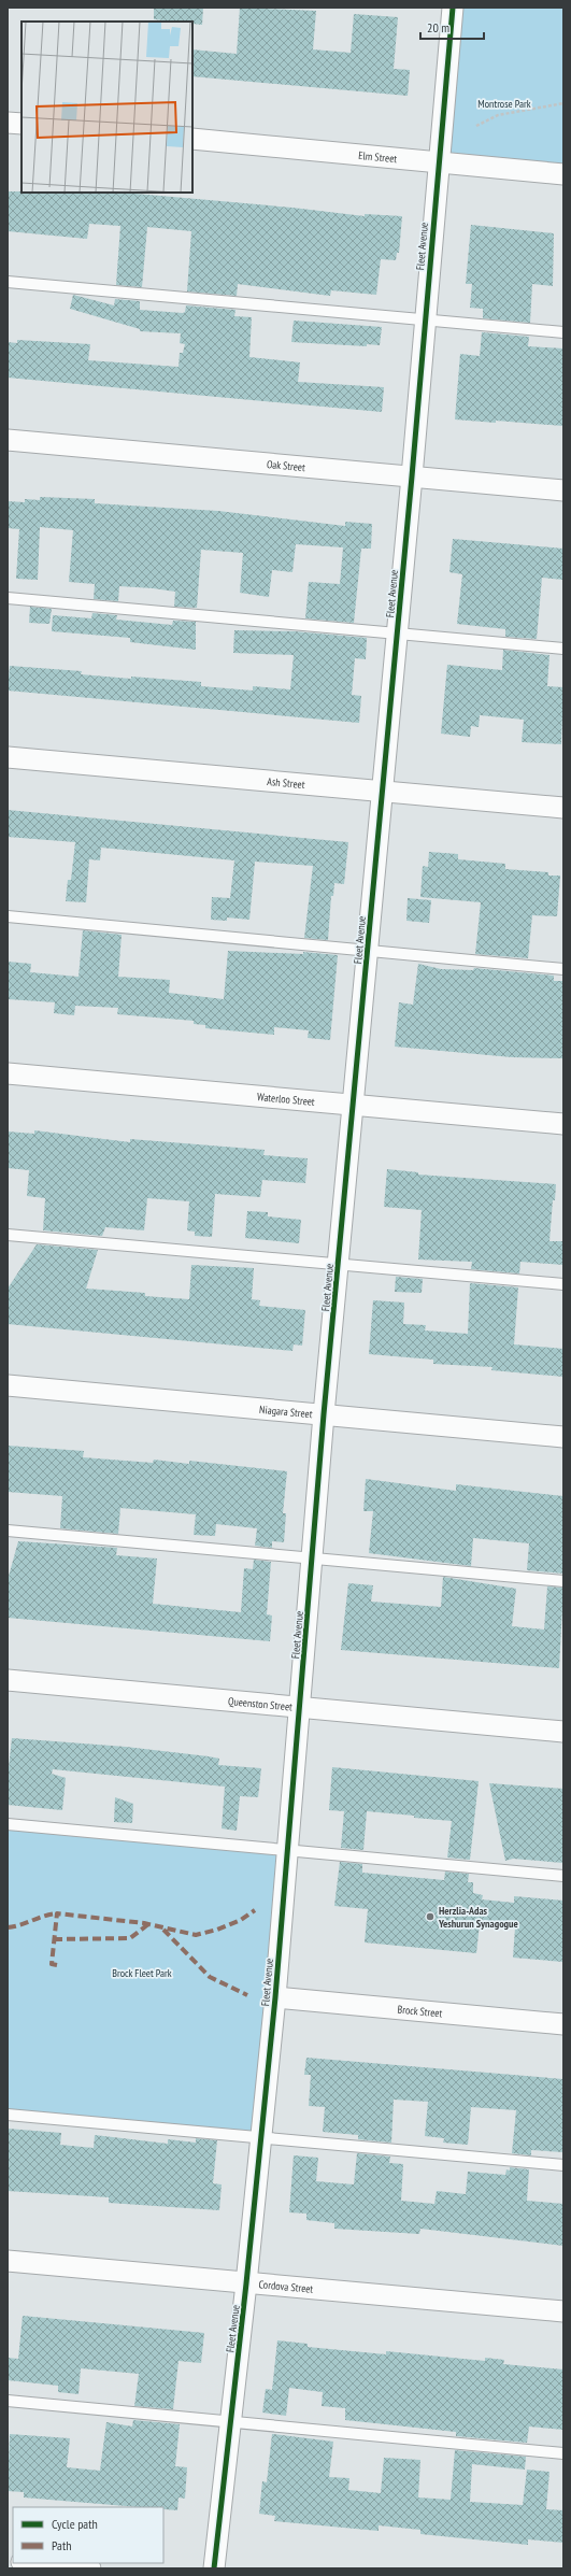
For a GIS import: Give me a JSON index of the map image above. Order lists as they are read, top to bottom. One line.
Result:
{"streets":{"street":["Elm Street","Fleet Avenue","Oak Street","Ash Street","Waterloo Street","Niagara Street","Queenston Street","Brock Street","Cordova Street"]},"crossings":[["Elm Street","Fleet Avenue"],["Fleet Avenue","Oak Street"],["Fleet Avenue","Ash Street"],["Fleet Avenue","Waterloo Street"],["Fleet Avenue","Niagara Street"],["Fleet Avenue","Queenston Street"],["Fleet Avenue","Brock Street"],["Fleet Avenue","Cordova Street"]],"parks":["Montrose Park","Brock Fleet Park"],"places":["Herzlia-Adas Yeshurun Synagogue"],"legend":["Cycle path","Path"],"scale_bar":"20 m"}
